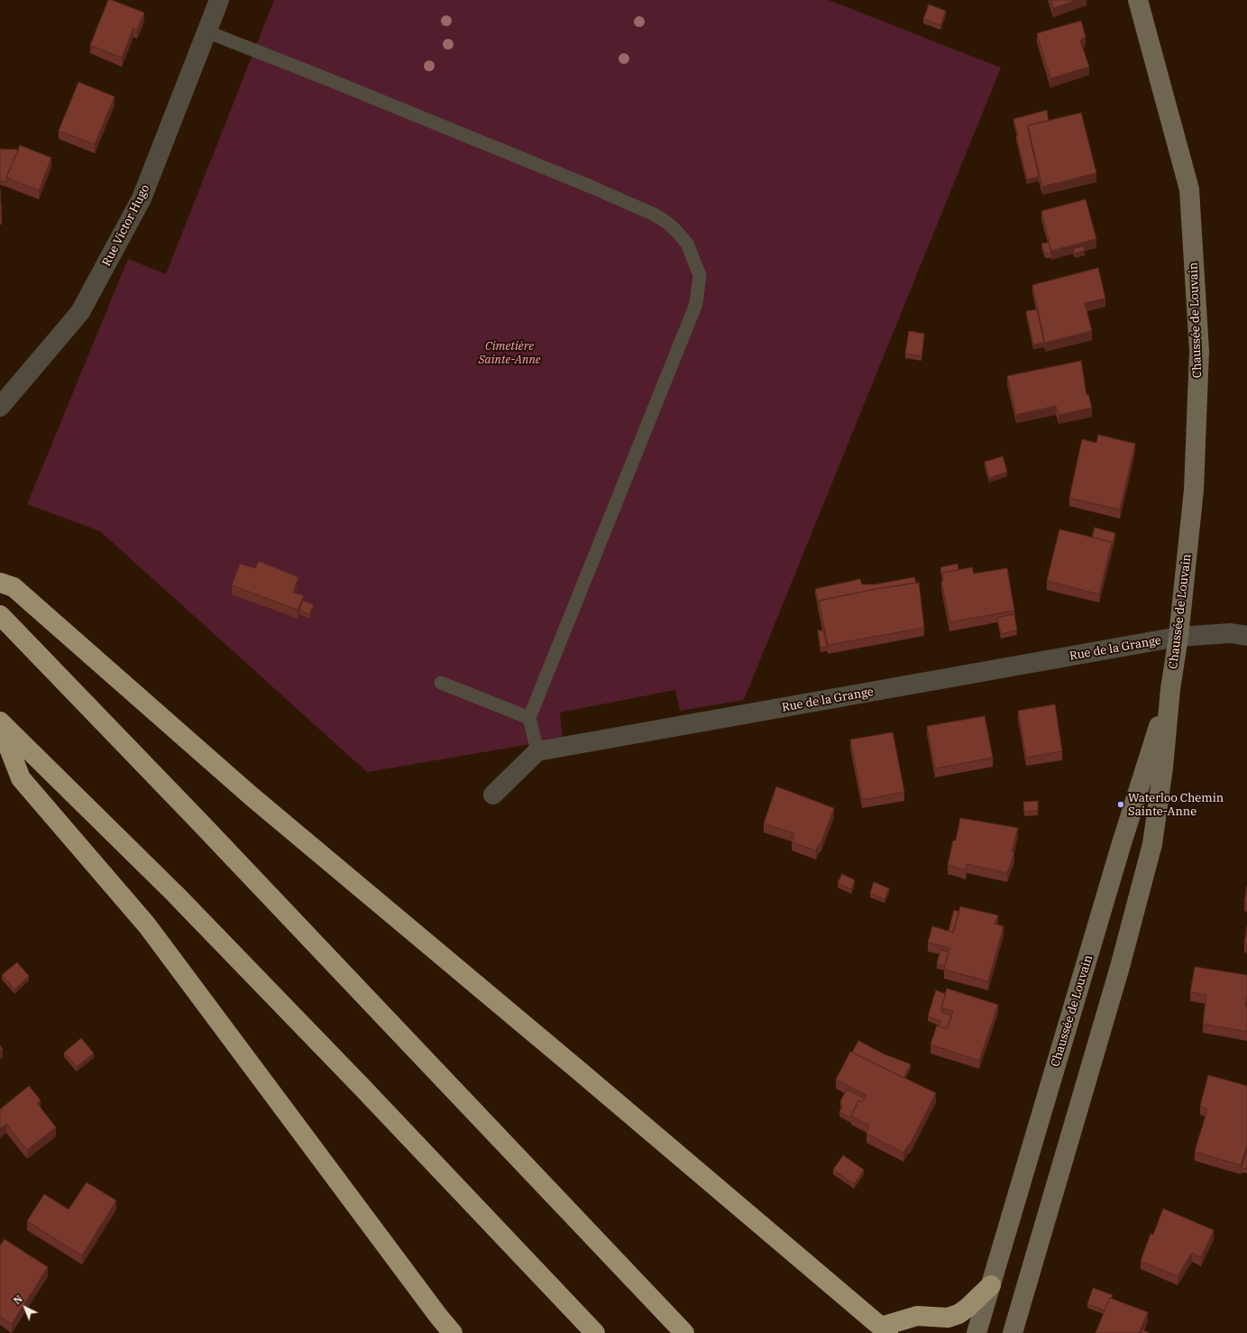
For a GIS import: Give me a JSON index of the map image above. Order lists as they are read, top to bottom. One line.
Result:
{"streets":{"main road":["Chaussée de Louvain"],"street":["Rue Victor Hugo","Rue de la Grange"]},"crossings":[["Chaussée de Louvain","Rue de la Grange"]],"parks":["Cimetière Sainte-Anne"],"places":["Waterloo Chemin Sainte-Anne"],"north":"top left"}
